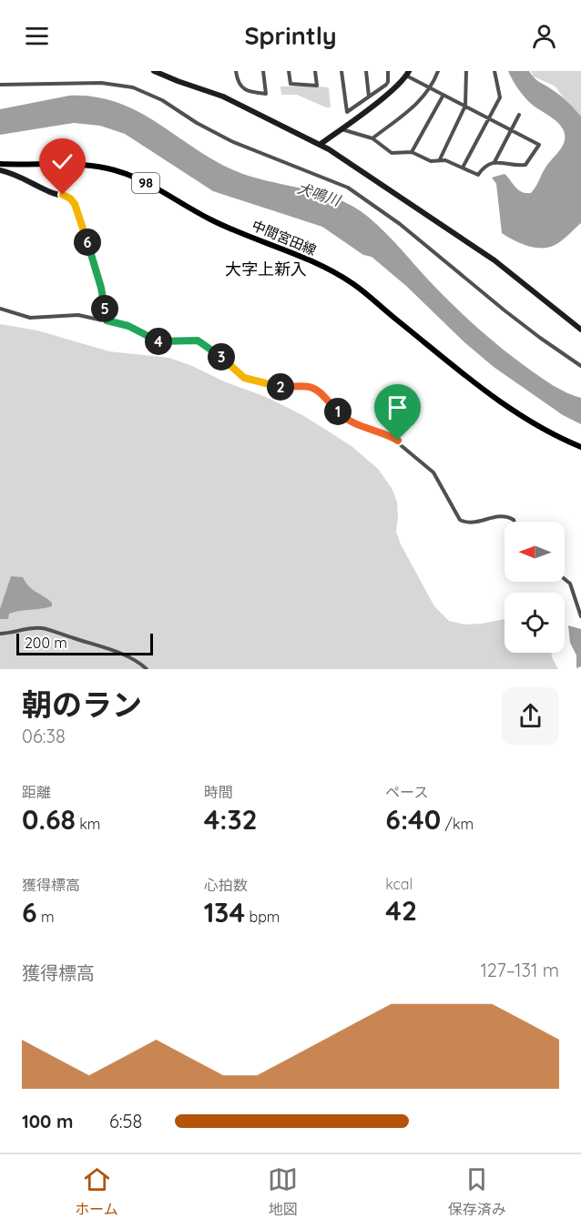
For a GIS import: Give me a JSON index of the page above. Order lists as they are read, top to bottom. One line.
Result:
{"streets":{"main road":["98","中間宮田線"]},"districts":["大字上新入"],"water":["犬鳴川"],"scale_bar":"200 m","north":"left","page":{"header":"Sprintly","pins":["6","5","4","3","2","1"],"scale":"200 m","heading":["朝のラン","06:38"],"stats":[["距離","0.68 km"],["時間","4:32"],["ペース","6:40 /km"],["獲得標高","6 m"],["心拍数","134 bpm"],["kcal","42"]],"chart":["獲得標高","127–131 m"],"list":[{"name":"100 m","note":"6:58"}],"tabs":["ホーム","地図","保存済み"]}}
